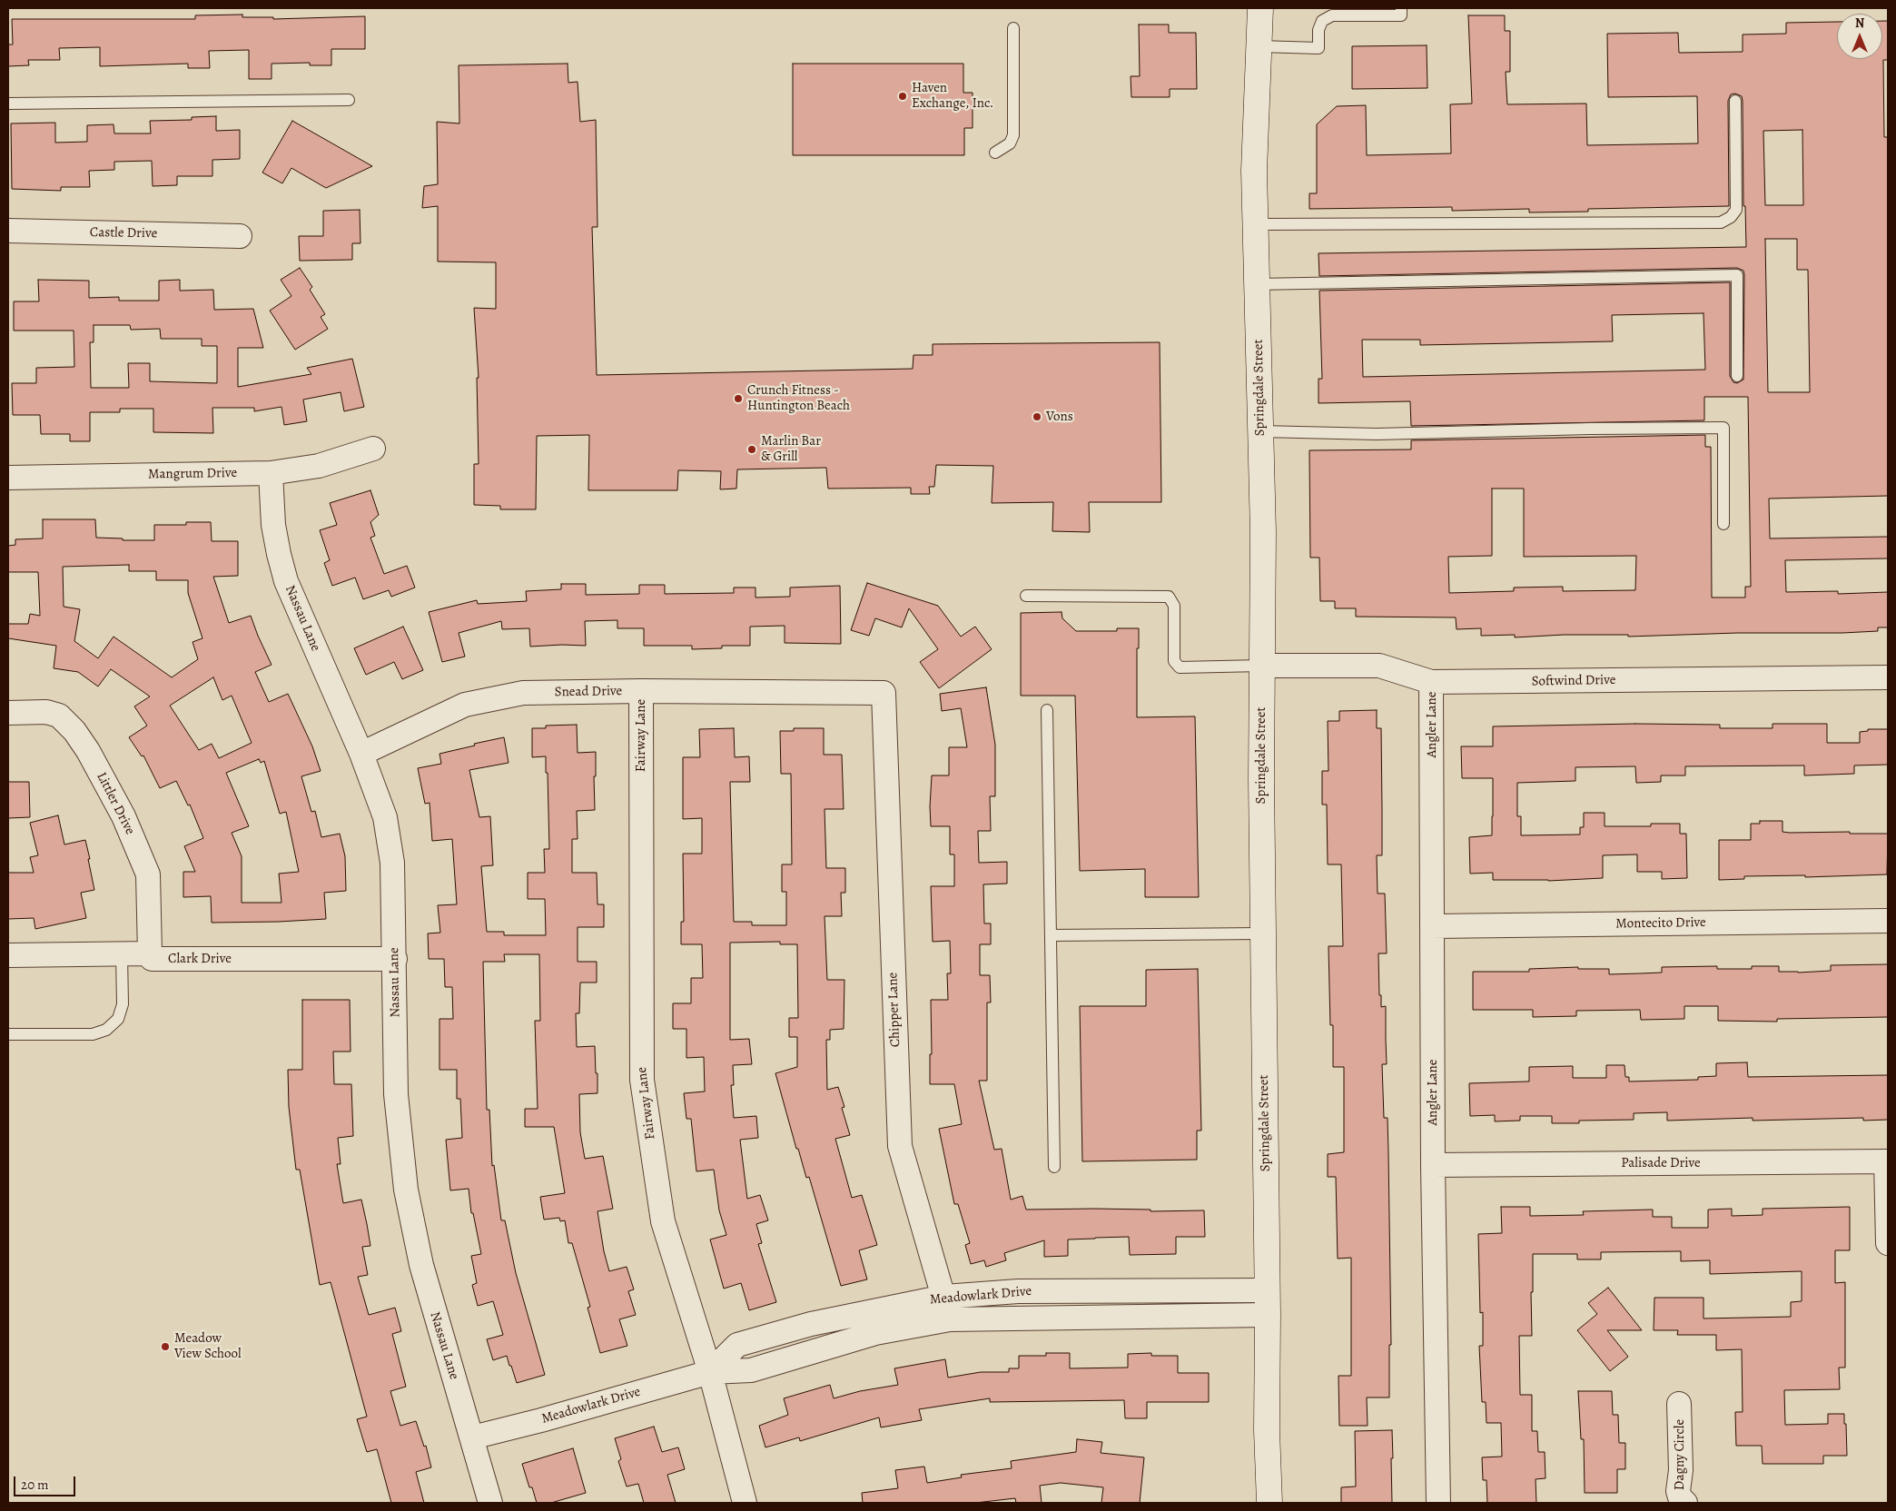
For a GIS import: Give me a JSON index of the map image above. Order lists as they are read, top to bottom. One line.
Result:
{"streets":{"main road":["Springdale Street"],"street":["Castle Drive","Mangrum Drive","Nassau Lane","Softwind Drive","Snead Drive","Angler Lane","Fairway Lane","Littler Drive","Montecito Drive","Clark Drive","Chipper Lane","Palisade Drive","Meadowlark Drive","Dagny Circle"]},"crossings":[["Springdale Street","Softwind Drive"],["Springdale Street","Meadowlark Drive"],["Mangrum Drive","Nassau Lane"],["Nassau Lane","Snead Drive"],["Nassau Lane","Clark Drive"],["Nassau Lane","Meadowlark Drive"],["Softwind Drive","Angler Lane"],["Snead Drive","Fairway Lane"],["Snead Drive","Chipper Lane"],["Angler Lane","Montecito Drive"],["Angler Lane","Palisade Drive"],["Fairway Lane","Meadowlark Drive"],["Littler Drive","Clark Drive"],["Chipper Lane","Meadowlark Drive"]],"places":["Haven Exchange, Inc.","Crunch Fitness - Huntington Beach","Vons","Marlin Bar & Grill","Meadow View School"],"scale_bar":"20 m","north":"top"}
